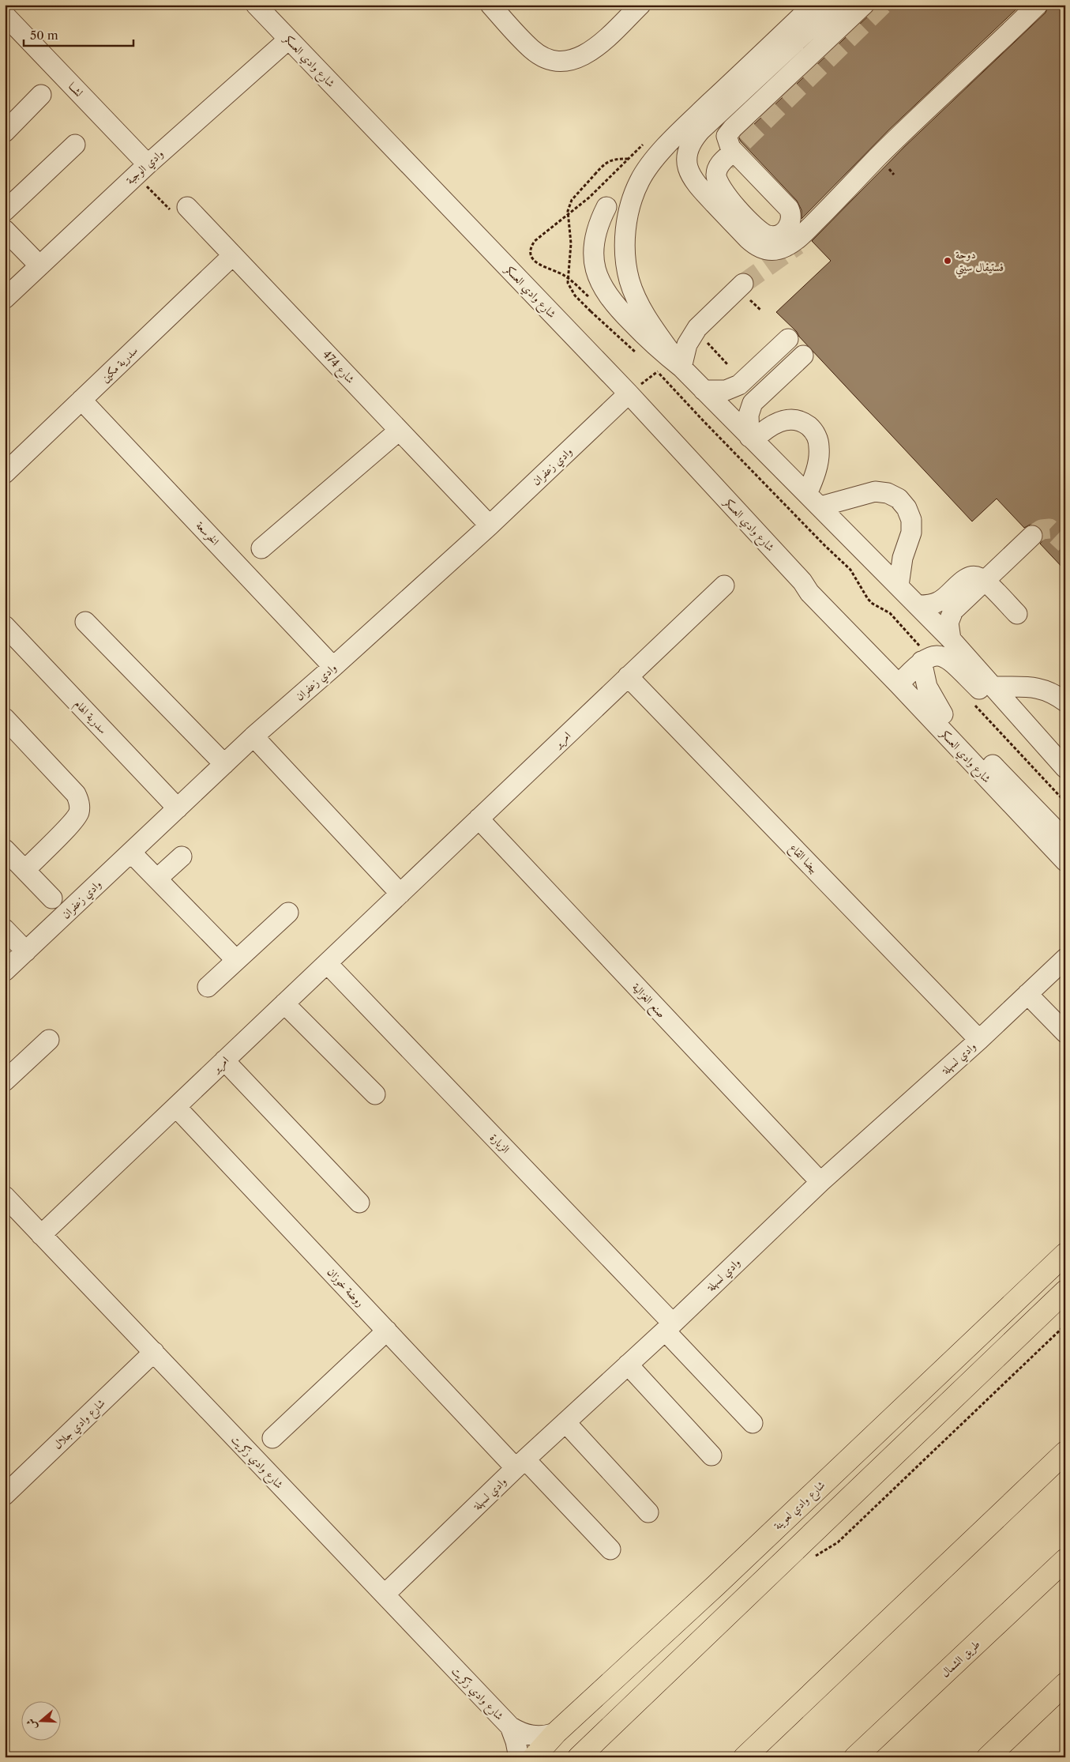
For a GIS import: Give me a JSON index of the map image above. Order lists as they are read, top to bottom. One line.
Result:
{"streets":{"main road":["شارع وادي لعوينة","طريق الشمال"],"street":["شارع وادي العسكر","لشــا","وادي الوجبة","سدرية مكين","شارع 474","وادي زعفران","الخرسعة","سدرية الهام","امرير","بيضا القاع","صنع الغزالية","وادي لسهلة","الزبارة","روضة خوزان","شارع وادي جلال","شارع وادي زكريت"]},"crossings":[["شارع وادي العسكر","وادي الوجبة"],["شارع وادي العسكر","وادي زعفران"],["لشــا","وادي الوجبة"],["سدرية مكين","شارع 474"],["سدرية مكين","الخرسعة"],["شارع 474","وادي زعفران"],["وادي زعفران","الخرسعة"],["وادي زعفران","سدرية الهام"],["امرير","بيضا القاع"],["امرير","صنع الغزالية"],["امرير","الزبارة"],["امرير","روضة خوزان"],["امرير","شارع وادي زكريت"],["بيضا القاع","وادي لسهلة"],["صنع الغزالية","وادي لسهلة"],["وادي لسهلة","الزبارة"],["وادي لسهلة","روضة خوزان"],["وادي لسهلة","شارع وادي زكريت"],["شارع وادي جلال","شارع وادي زكريت"],["شارع وادي زكريت","شارع وادي لعوينة"]],"places":["دوحة فستيفال سيتي"],"scale_bar":"50 m","north":"left"}
